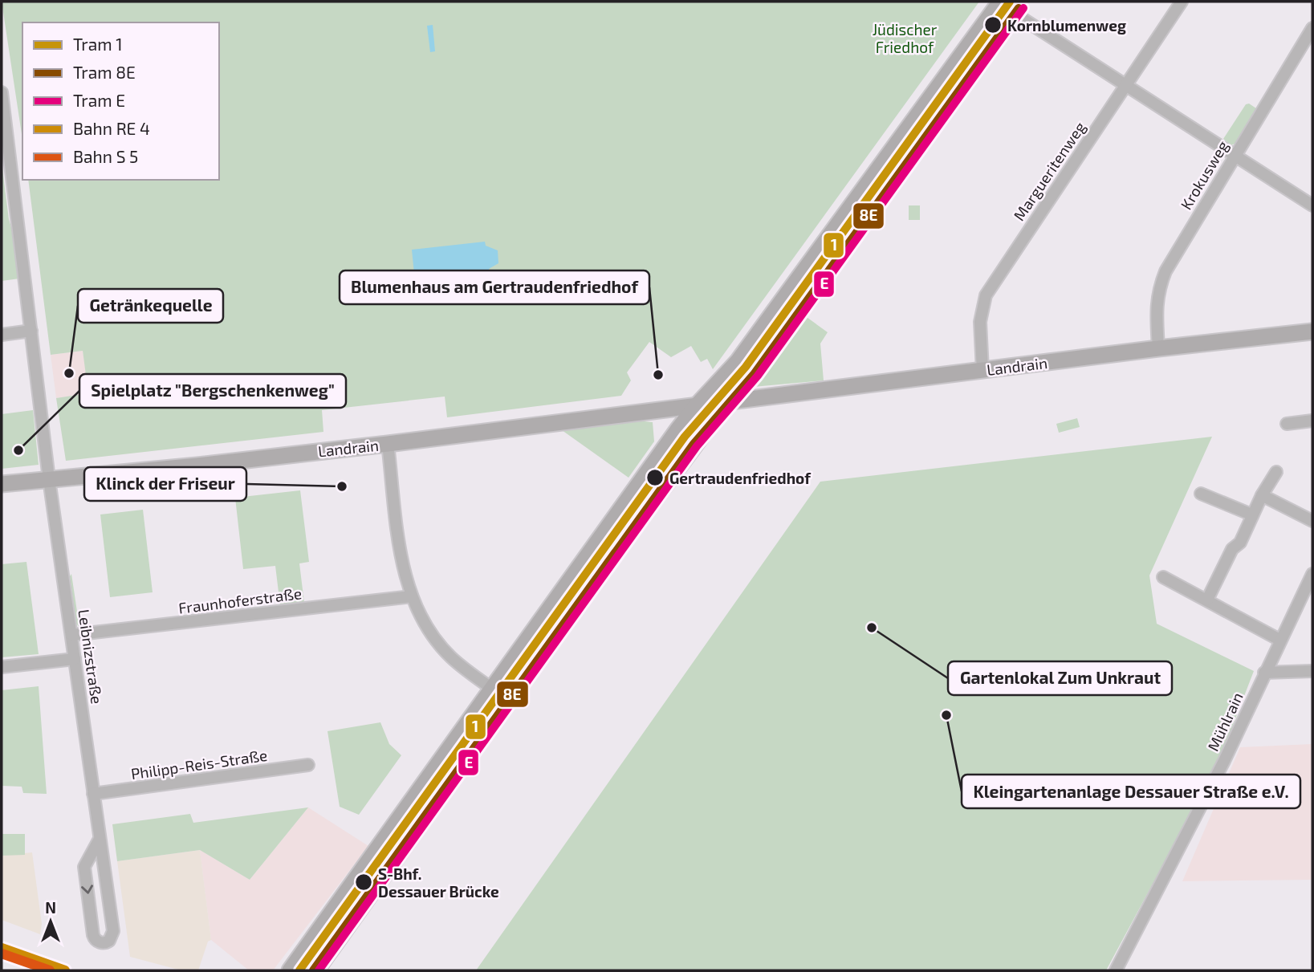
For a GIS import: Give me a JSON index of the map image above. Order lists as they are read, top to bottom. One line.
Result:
{"streets":{"main road":["Landrain"],"street":["Margueritenweg","Krokusweg","Fraunhoferstraße","Leibnizstraße","Mühlrain","Philipp-Reis-Straße"]},"crossings":[["Margueritenweg","Landrain"],["Krokusweg","Landrain"],["Landrain","Leibnizstraße"],["Fraunhoferstraße","Leibnizstraße"],["Leibnizstraße","Philipp-Reis-Straße"]],"parks":["Jüdischer Friedhof"],"places":["Kornblumenweg","Getränkequelle","Blumenhaus am Gertraudenfriedhof","Spielplatz \"Bergschenkenweg\"","Gertraudenfriedhof","Klinck der Friseur","Gartenlokal Zum Unkraut","Kleingartenanlage Dessauer Straße e.V.","S-Bhf. Dessauer Brücke"],"lines":["tram line 1","tram line 8E","tram line E"],"legend":["Tram 1","Tram 8E","Tram E","Bahn RE 4","Bahn S 5"],"north":"top"}
